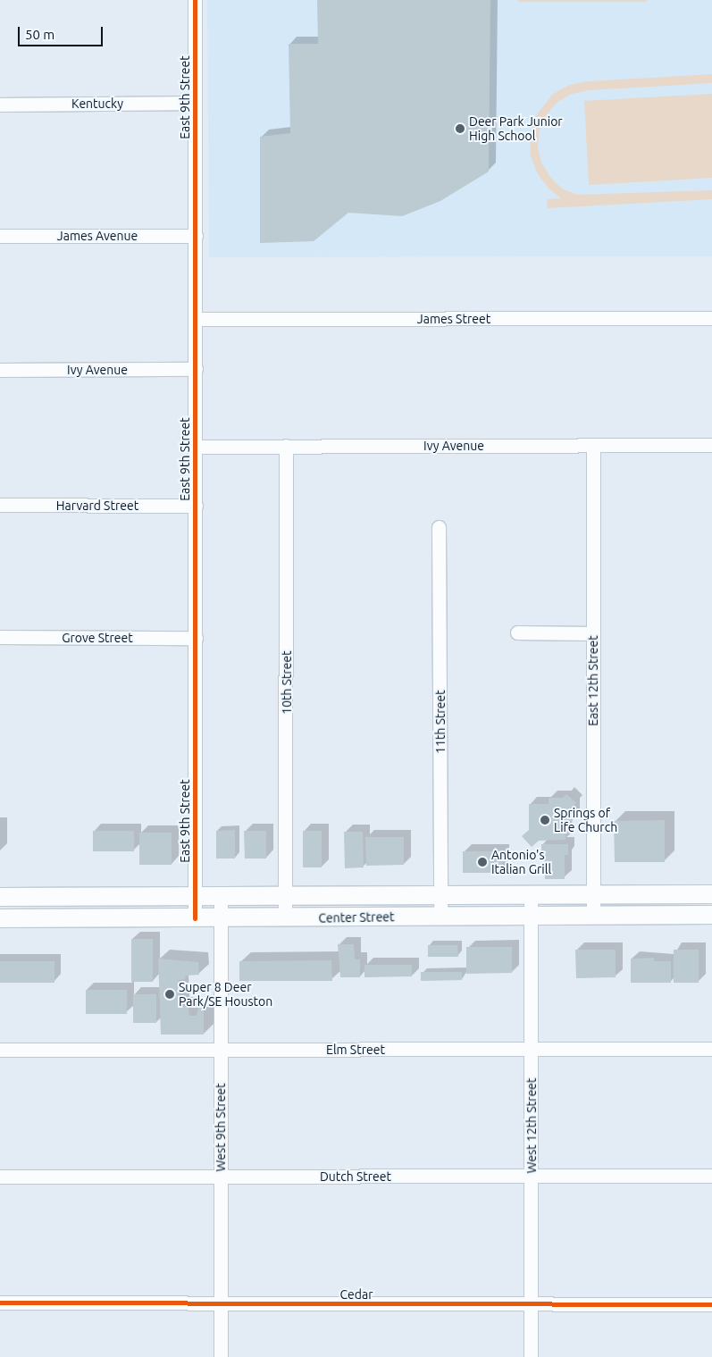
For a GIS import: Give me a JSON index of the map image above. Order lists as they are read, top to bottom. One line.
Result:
{"streets":{"main road":["Center Street"],"street":["East 9th Street","Kentucky","James Avenue","James Street","Ivy Avenue","Harvard Street","Grove Street","East 12th Street","10th Street","11th Street","Elm Street","West 12th Street","West 9th Street","Dutch Street","Cedar"]},"crossings":[["East 9th Street","Kentucky"],["East 9th Street","James Avenue"],["East 9th Street","James Street"],["East 9th Street","Ivy Avenue"],["East 9th Street","Harvard Street"],["East 9th Street","Grove Street"],["East 9th Street","Center Street"],["Ivy Avenue","East 12th Street"],["Ivy Avenue","10th Street"],["East 12th Street","Center Street"],["10th Street","Center Street"],["11th Street","Center Street"],["Center Street","West 12th Street"],["Center Street","West 9th Street"],["Elm Street","West 12th Street"],["Elm Street","West 9th Street"],["West 12th Street","Dutch Street"],["West 12th Street","Cedar"],["West 9th Street","Dutch Street"],["West 9th Street","Cedar"]],"places":["Deer Park Junior High School","Springs of Life Church","Antonio's Italian Grill","Super 8 Deer Park/SE Houston"],"scale_bar":"50 m"}
